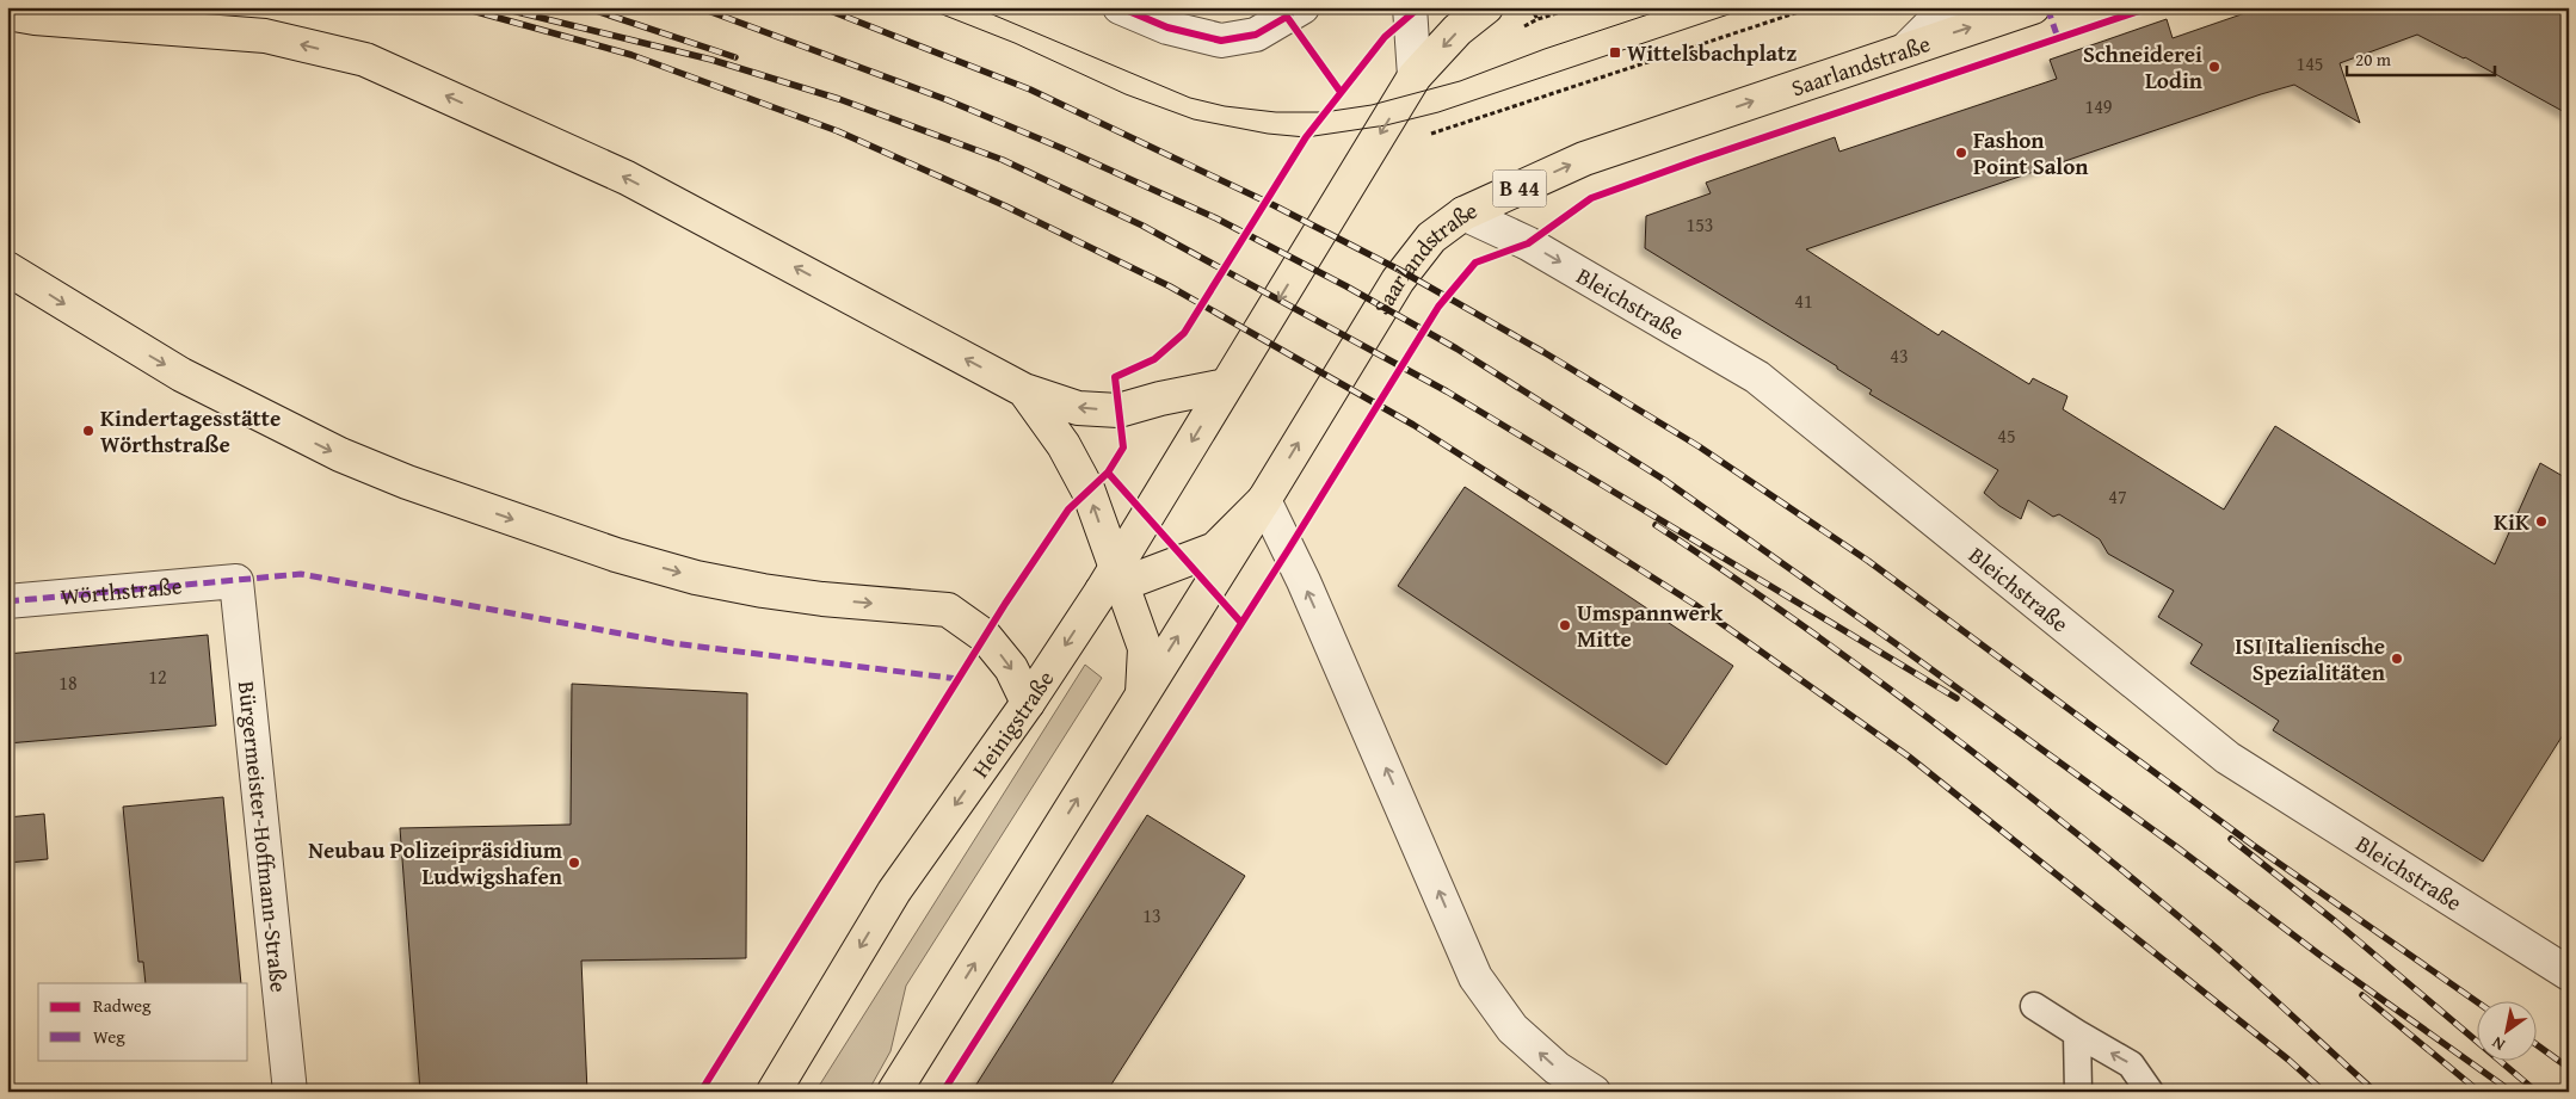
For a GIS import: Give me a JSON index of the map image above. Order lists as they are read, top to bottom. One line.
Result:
{"streets":{"main road":["Saarlandstraße","B 44","Heinigstraße"],"street":["Bleichstraße","Wörthstraße","Bürgermeister-Hoffmann-Straße"]},"crossings":[["Saarlandstraße","Bleichstraße"],["Wörthstraße","Bürgermeister-Hoffmann-Straße"]],"one_way":["Saarlandstraße","Bleichstraße"],"places":{"transit":["Wittelsbachplatz"],"other":["Schneiderei Lodin","Fashon Point Salon","Kindertagesstätte Wörthstraße","KiK","Umspannwerk Mitte","ISI Italienische Spezialitäten","Neubau Polizeipräsidium Ludwigshafen"]},"house_numbers":["145","149","153","41","43","45","47","12","18","13"],"legend":["Radweg","Weg"],"scale_bar":"20 m","north":"bottom left"}
